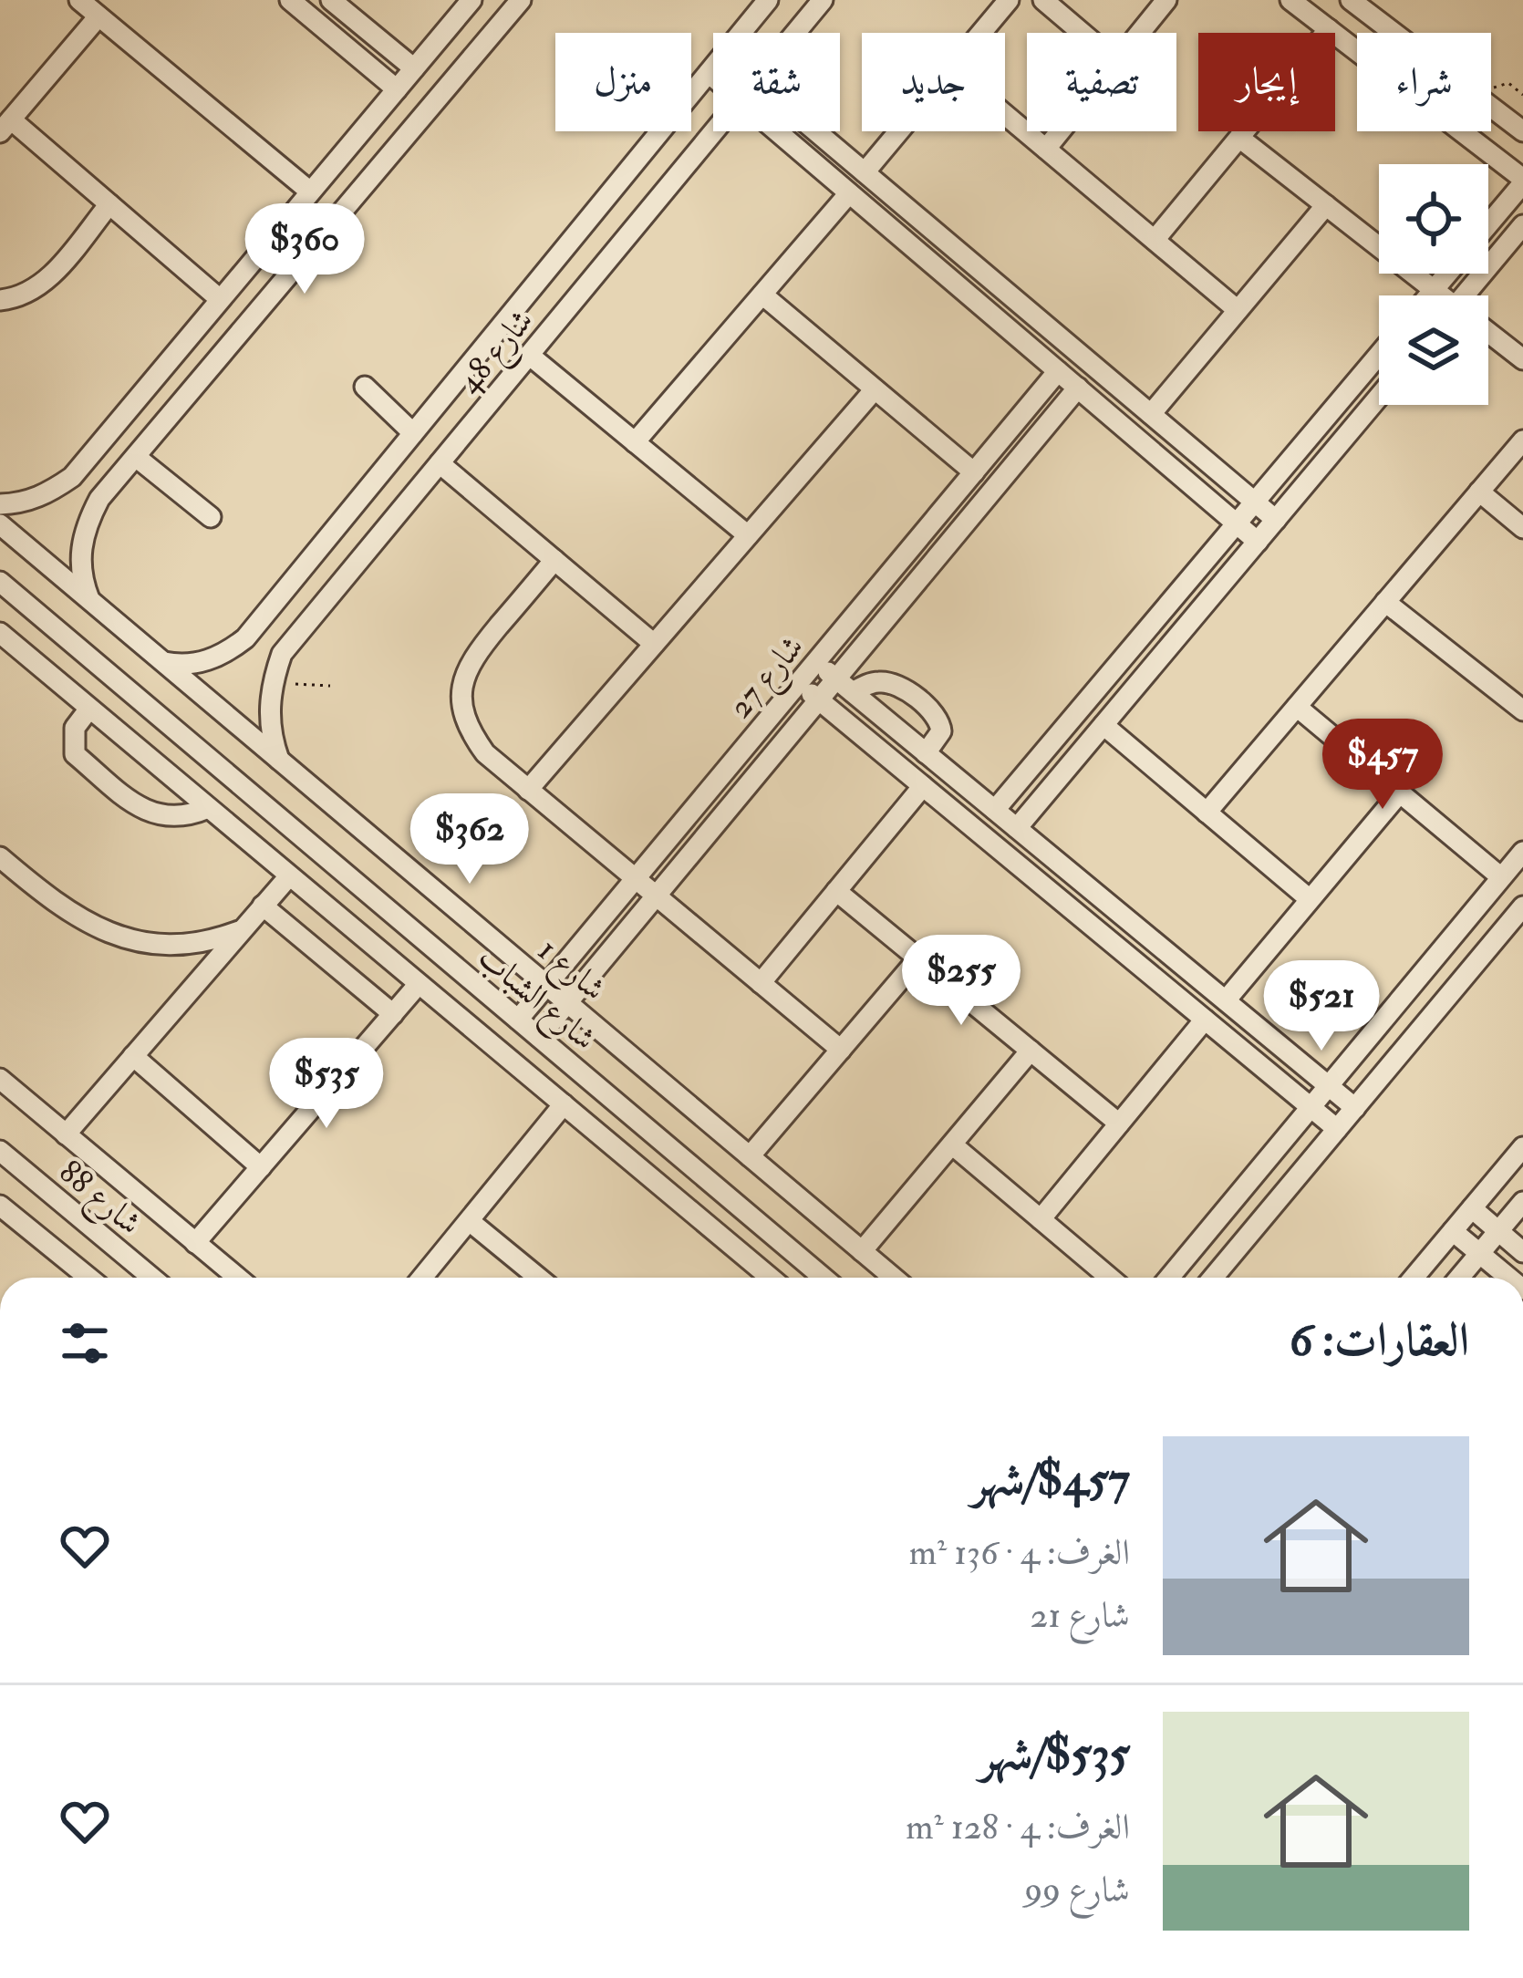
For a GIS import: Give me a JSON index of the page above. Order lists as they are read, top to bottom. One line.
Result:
{"streets":{"street":["شارع 48","شارع 27","شارع 1","شارع الشباب","شارع 88"]},"crossings":[["شارع 48","شارع 1"],["شارع 27","شارع 1"],["شارع 27","شارع الشباب"]],"page":{"chip":["شراء","إيجار","تصفية","جديد","شقة","منزل"],"price":["$360","$457","$362","$255","$521","$535"],"heading":"العقارات: 6","list":[{"name":"$457/شهر","note":"الغرف: 4 · 136 m² · شارع 21"},{"name":"$535/شهر","note":"الغرف: 4 · 128 m² · شارع 99"}]}}
